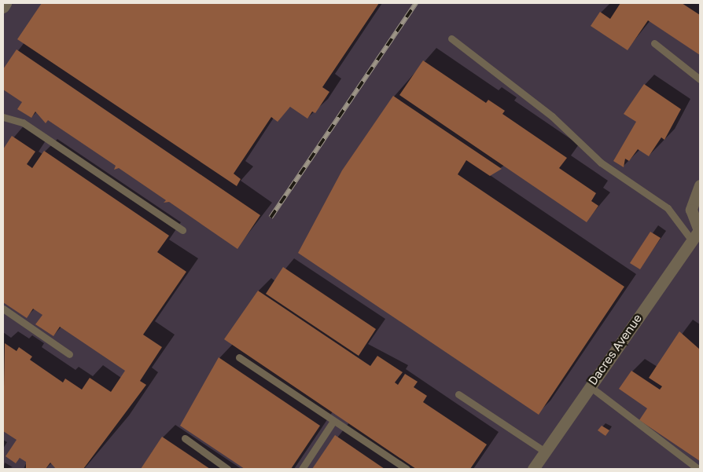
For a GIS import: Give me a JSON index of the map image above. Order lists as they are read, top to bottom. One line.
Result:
{"streets":{"street":["Dacres Avenue"]}}
